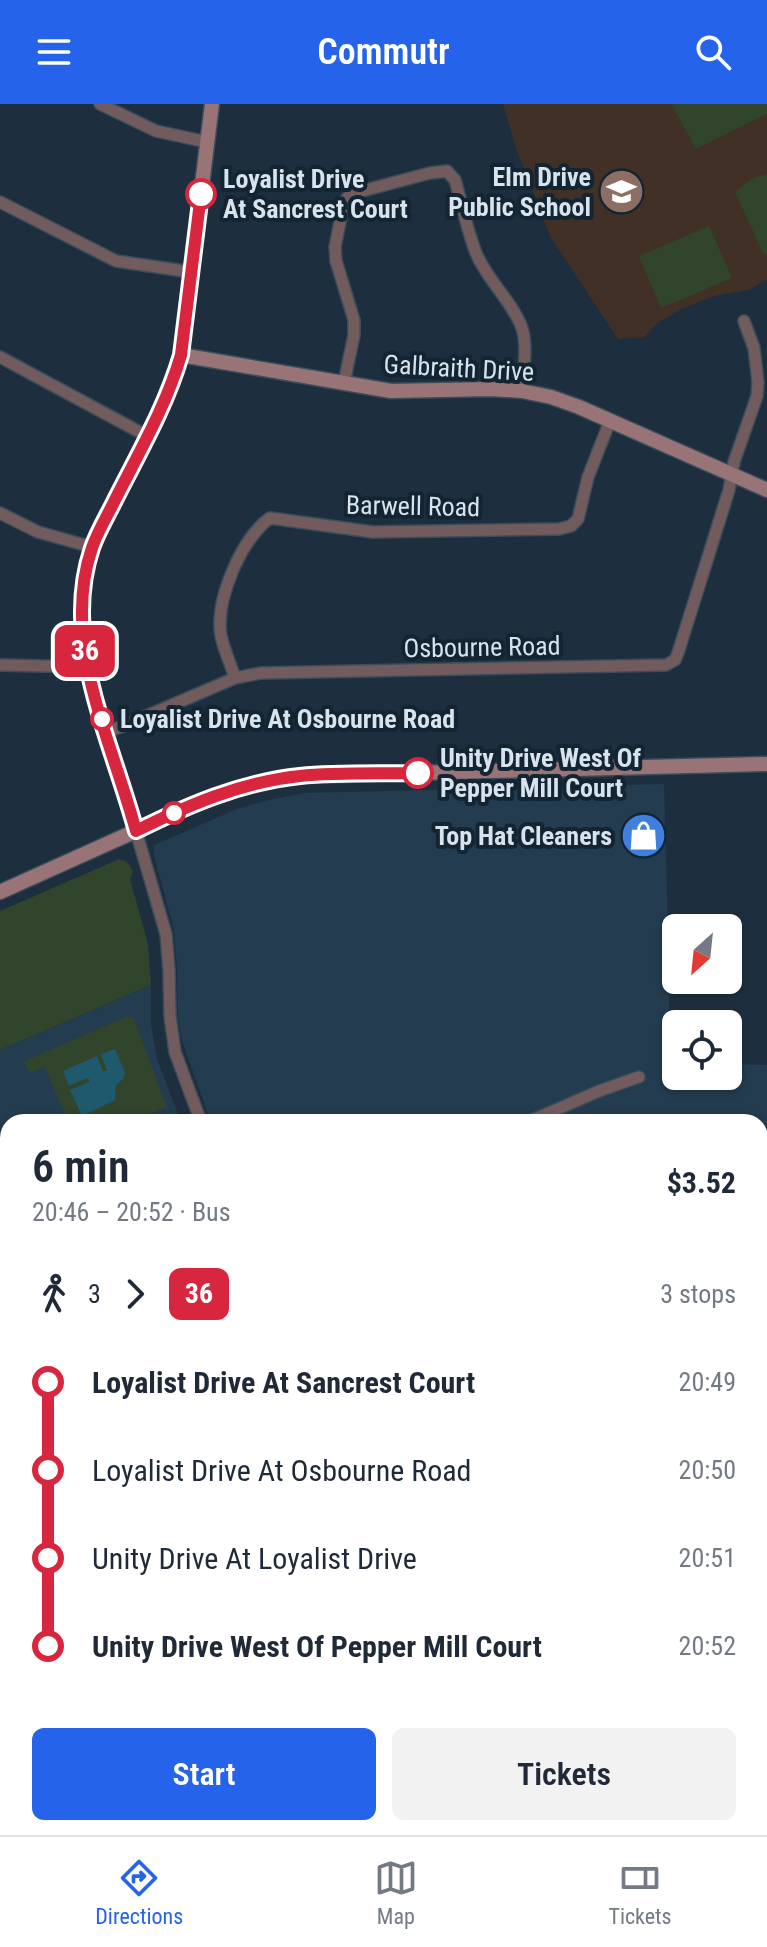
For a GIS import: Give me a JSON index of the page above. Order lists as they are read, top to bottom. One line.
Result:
{"streets":{"street":["Galbraith Drive","Barwell Road","Osbourne Road"]},"crossings":[["Galbraith Drive","Barwell Road"],["Galbraith Drive","Osbourne Road"],["Barwell Road","Osbourne Road"]],"places":{"school or university":["Elm Drive Public School"],"other":["Loyalist Drive At Sancrest Court","Loyalist Drive At Osbourne Road","Unity Drive West Of Pepper Mill Court"],"shop":["Top Hat Cleaners"]},"lines":["bus line 36"],"north":"bottom left","page":{"header":"Commutr","on_map":"36","heading":["6 min","20:46 – 20:52 · Bus","$3.52"],"legs":["3","36","3 stops"],"list":[{"name":"Loyalist Drive At Sancrest Court","value":"20:49"},{"name":"Loyalist Drive At Osbourne Road","value":"20:50"},{"name":"Unity Drive At Loyalist Drive","value":"20:51"},{"name":"Unity Drive West Of Pepper Mill Court","value":"20:52"}],"buttons":["Start","Tickets"],"tabs":["Directions","Map","Tickets"]}}
